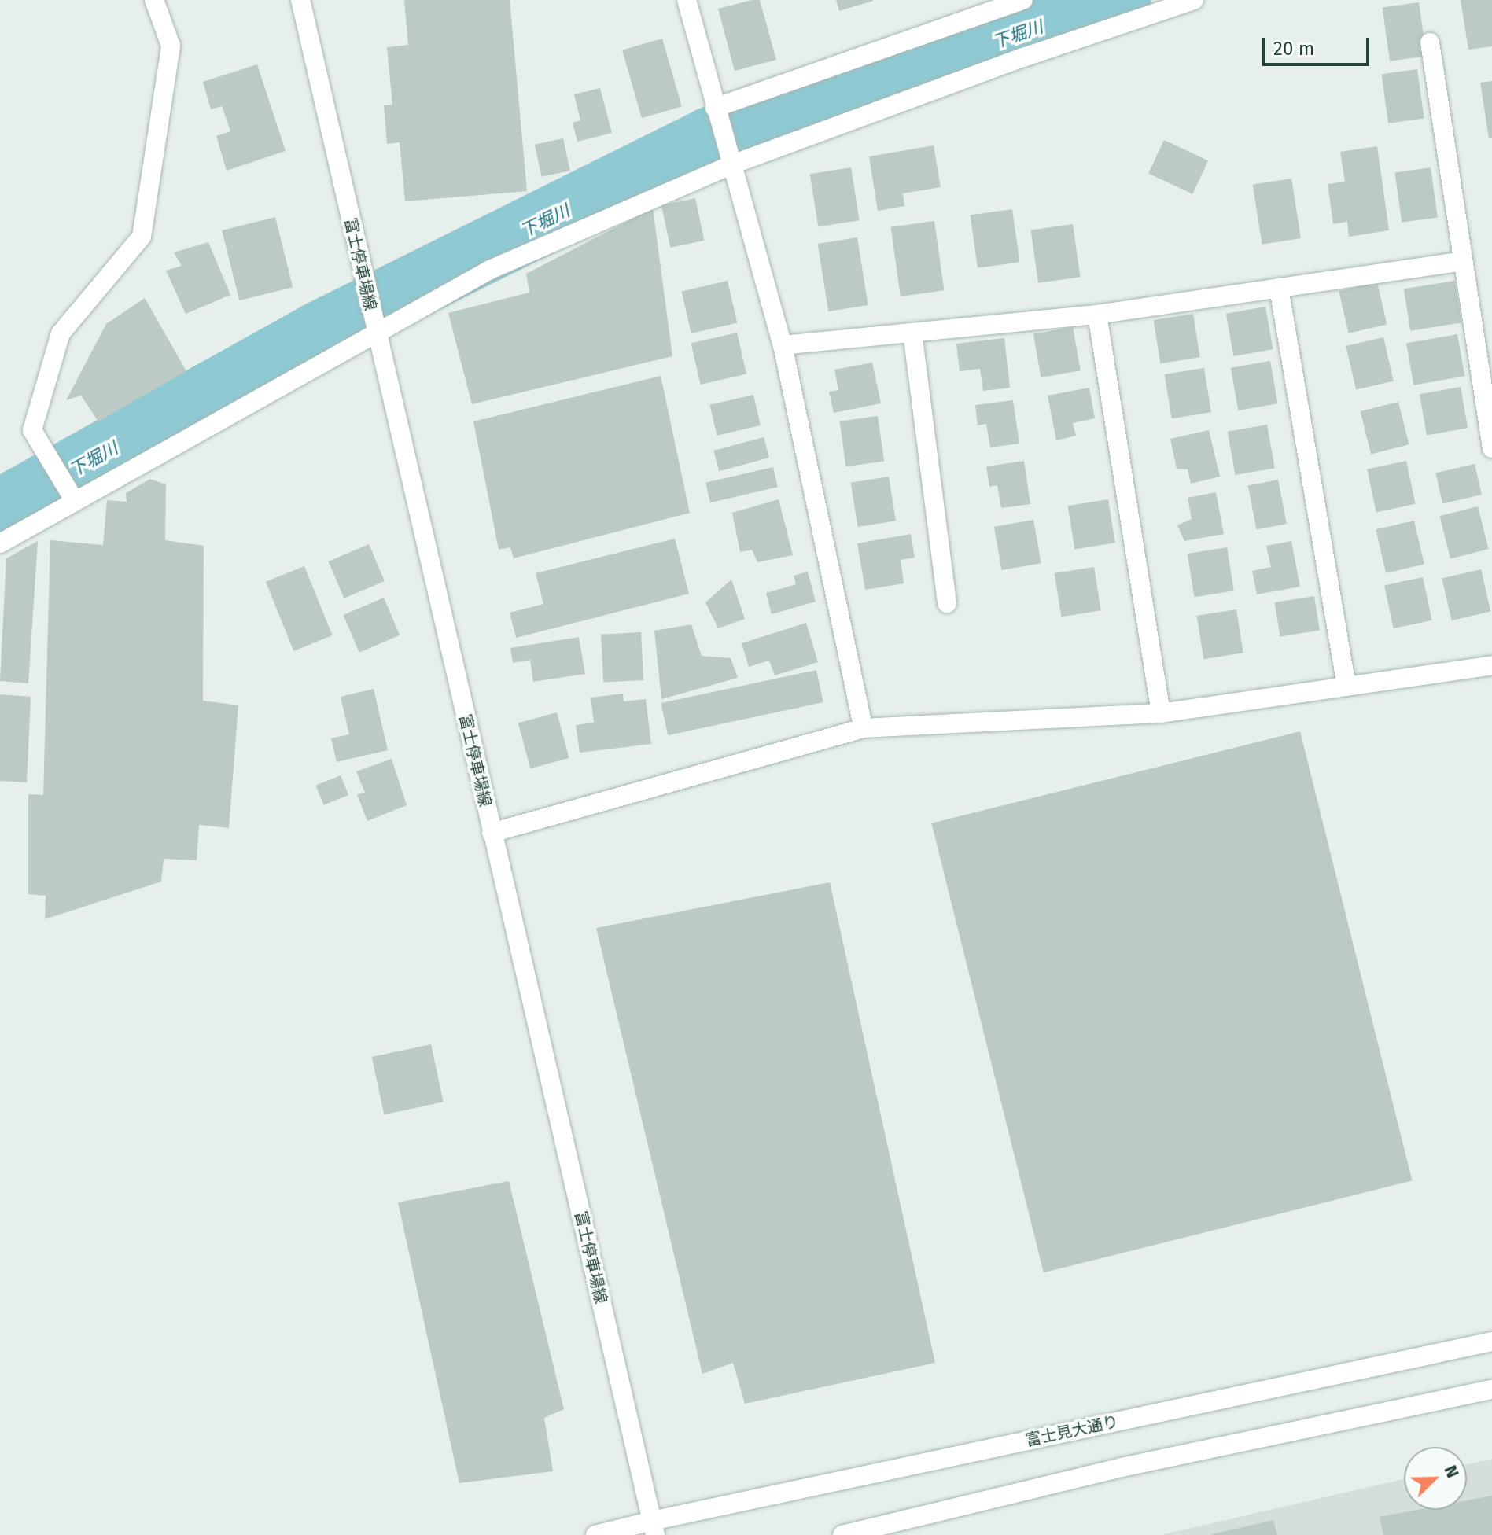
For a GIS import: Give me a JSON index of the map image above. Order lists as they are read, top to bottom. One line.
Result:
{"streets":{"street":["富士停車場線","富士見大通り"]},"crossings":[["富士停車場線","富士見大通り"]],"water":["下堀川"],"scale_bar":"20 m","north":"top right"}
